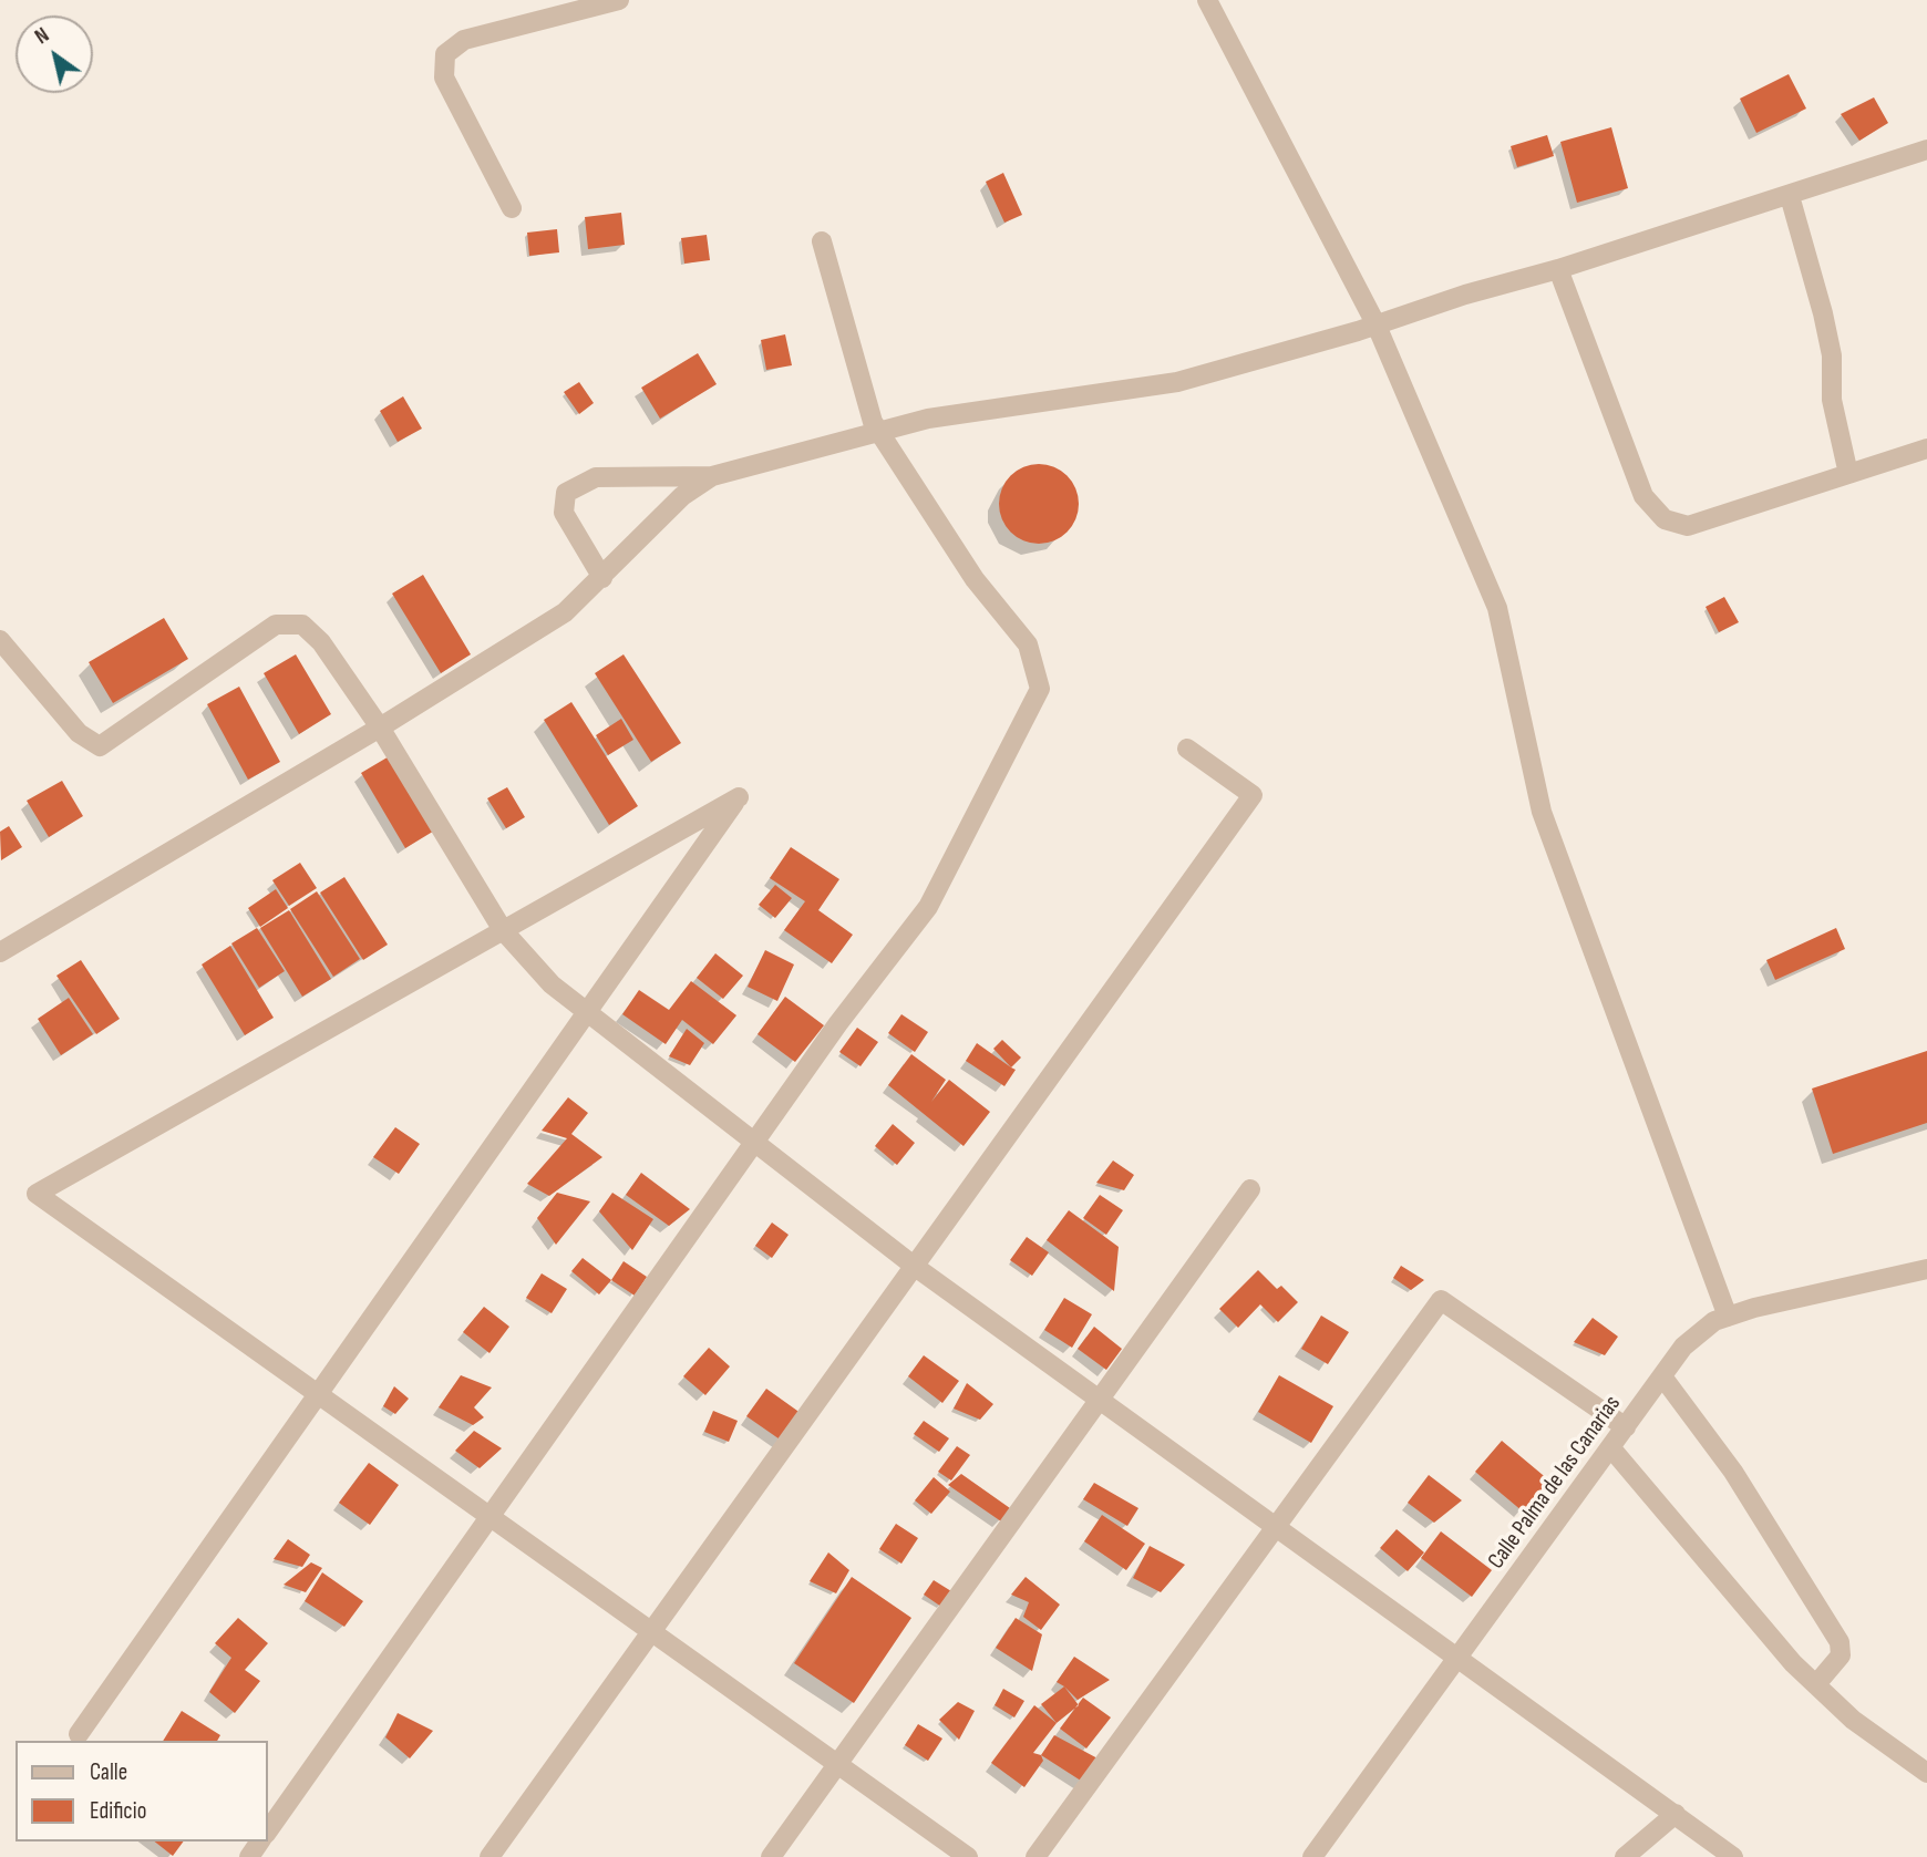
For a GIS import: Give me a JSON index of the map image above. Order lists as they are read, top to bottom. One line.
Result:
{"streets":{"street":["Calle Palma de las Canarias"]},"legend":["Calle","Edificio"],"north":"top left"}
